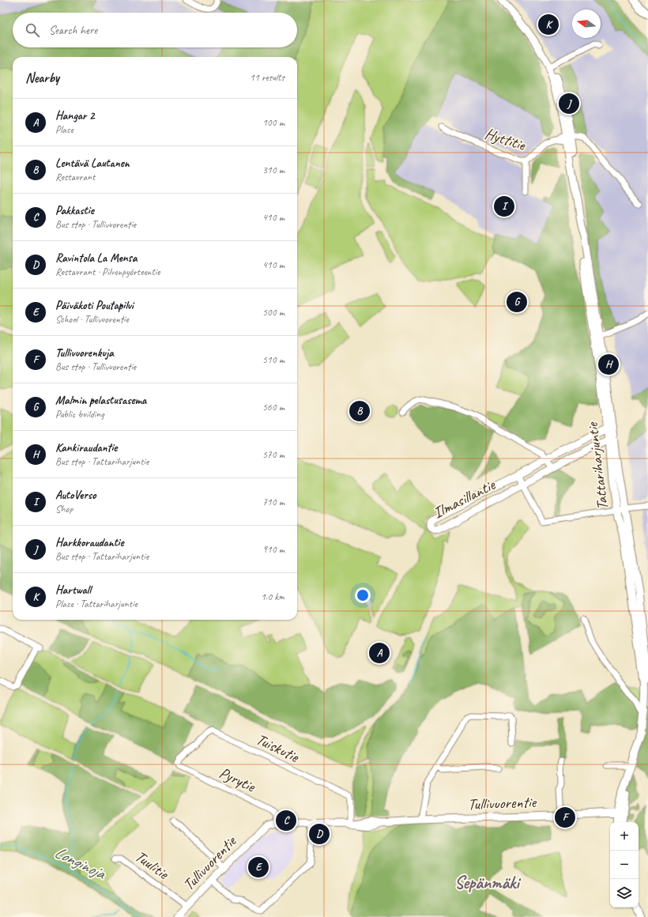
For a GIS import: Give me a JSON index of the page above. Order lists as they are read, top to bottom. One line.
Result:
{"streets":{"main road":["Tattariharjuntie","Ilmasillantie","Tullivuorentie"],"street":["Hyttitie","Tuiskutie","Pyrytie","Tuulitie"]},"crossings":[["Hyttitie","Tattariharjuntie"],["Tattariharjuntie","Ilmasillantie"],["Tattariharjuntie","Tullivuorentie"],["Tuiskutie","Pyrytie"],["Tuiskutie","Tullivuorentie"],["Pyrytie","Tullivuorentie"],["Tullivuorentie","Tuulitie"]],"districts":["Sepänmäki"],"water":["Longinoja"],"north":"left","page":{"pins":["K","J","I","G","H","B","A","F","C","D","E"],"search":"Search here","heading":["Nearby","11 results"],"list":[{"mark":"A","name":"Hangar 2","note":"Place","value":"100 m"},{"mark":"B","name":"Lentävä Lautanen","note":"Restaurant","value":"310 m"},{"mark":"C","name":"Pakkastie","note":"Bus stop · Tullivuorentie","value":"410 m"},{"mark":"D","name":"Ravintola La Mensa","note":"Restaurant · Pilvenpyörteentie","value":"410 m"},{"mark":"E","name":"Päiväkoti Poutapilvi","note":"School · Tullivuorentie","value":"500 m"},{"mark":"F","name":"Tullivuorenkuja","note":"Bus stop · Tullivuorentie","value":"510 m"},{"mark":"G","name":"Malmin pelastusasema","note":"Public building","value":"560 m"},{"mark":"H","name":"Kankiraudantie","note":"Bus stop · Tattariharjuntie","value":"570 m"},{"mark":"I","name":"AutoVerso","note":"Shop","value":"710 m"},{"mark":"J","name":"Harkkoraudantie","note":"Bus stop · Tattariharjuntie","value":"910 m"},{"mark":"K","name":"Hartwall","note":"Place · Tattariharjuntie","value":"1.0 km"}],"map_buttons":["+","−"]}}
